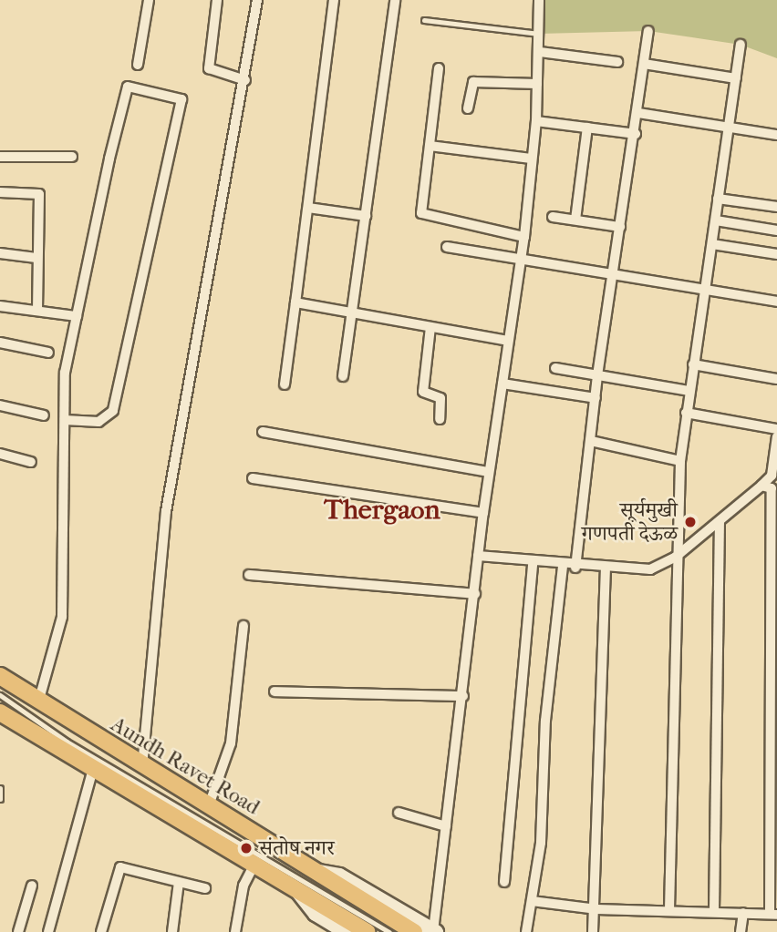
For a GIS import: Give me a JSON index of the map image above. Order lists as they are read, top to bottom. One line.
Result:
{"streets":{"main road":["Aundh Ravet Road"]},"districts":["Thergaon"],"places":["सूर्यमुखी गणपती देऊळ","संतोष नगर"]}
